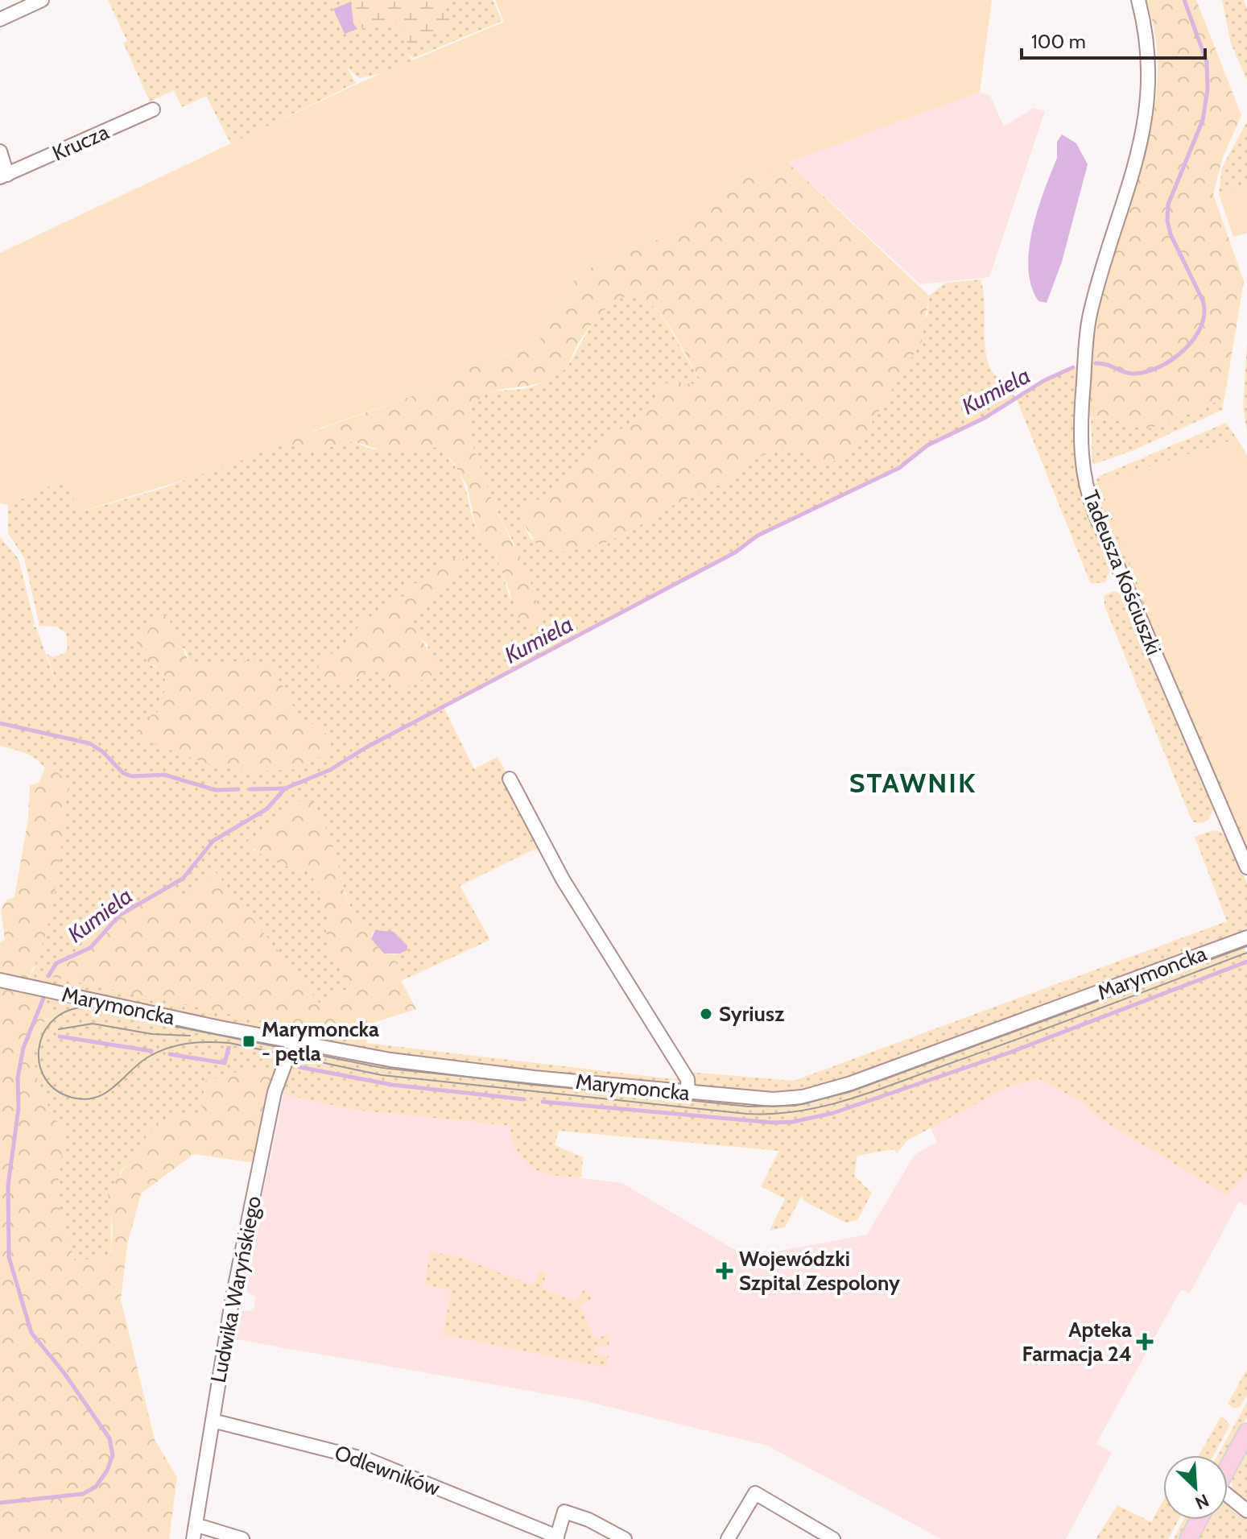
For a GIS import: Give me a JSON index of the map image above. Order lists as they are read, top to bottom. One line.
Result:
{"streets":{"street":["Krucza","Tadeusza Kościuszki","Marymoncka","Ludwika Waryńskiego","Odlewników"]},"crossings":[["Marymoncka","Ludwika Waryńskiego"],["Ludwika Waryńskiego","Odlewników"]],"districts":["STAWNIK"],"water":["Kumiela"],"places":{"other":["Syriusz"],"transit":["Marymoncka - pętla"],"health":["Wojewódzki Szpital Zespolony","Apteka Farmacja 24"]},"scale_bar":"100 m","north":"bottom right"}
